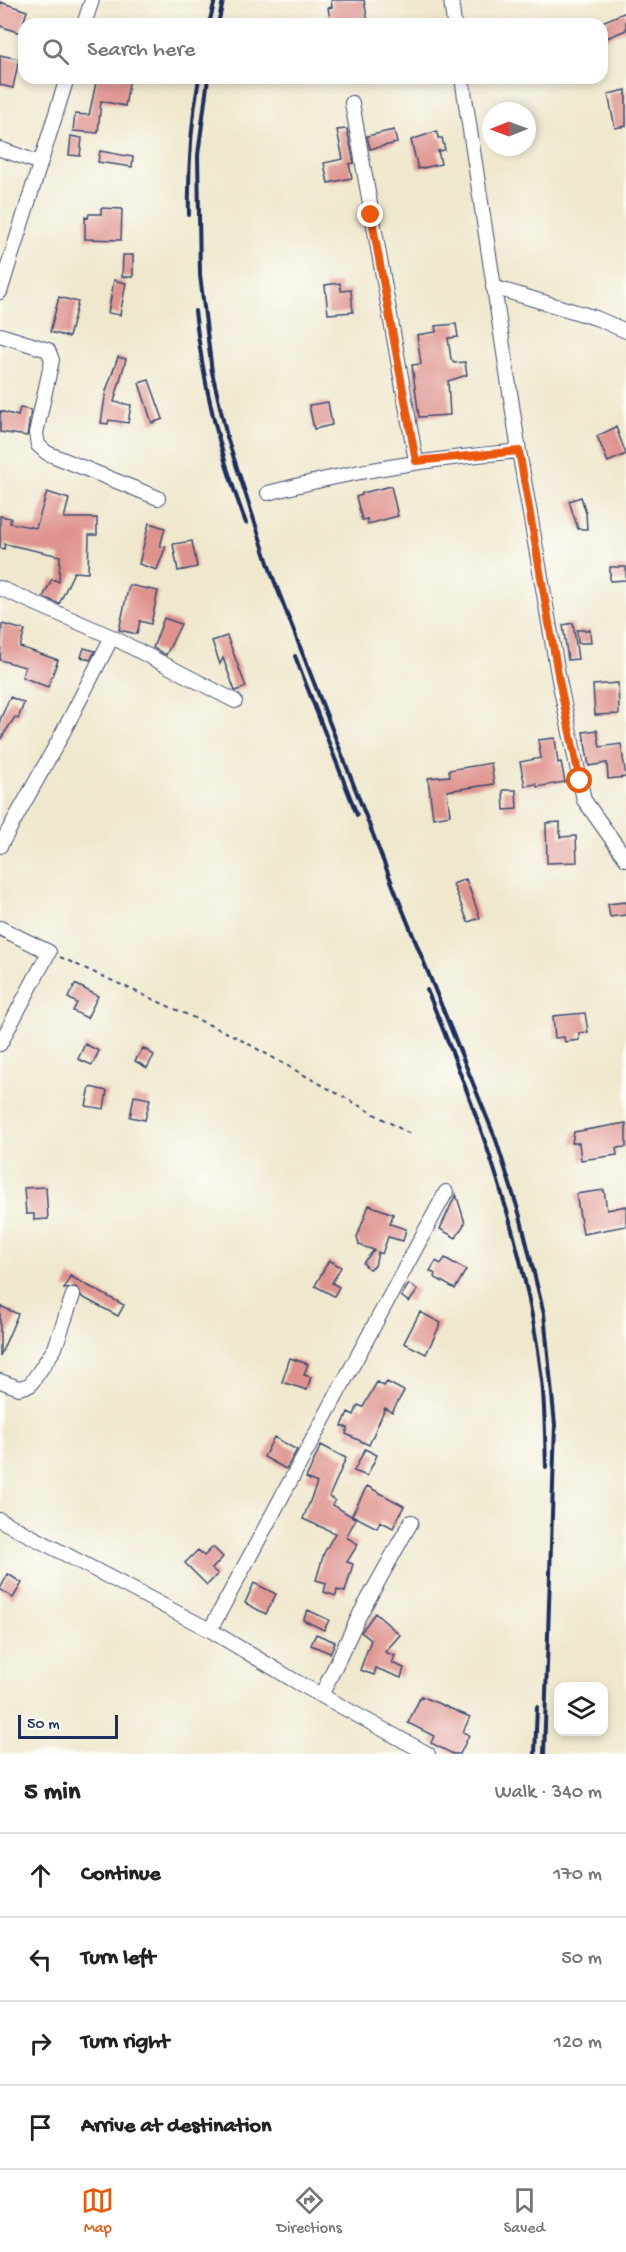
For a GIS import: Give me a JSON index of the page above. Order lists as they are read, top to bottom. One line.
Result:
{"scale_bar":"50 m","north":"left","page":{"search":"Search here","scale":"50 m","heading":["5 min","Walk · 340 m"],"list":[["Continue","170 m"],["Turn left","50 m"],["Turn right","120 m"],"Arrive at destination"],"nav":["Map","Directions","Saved"]}}
